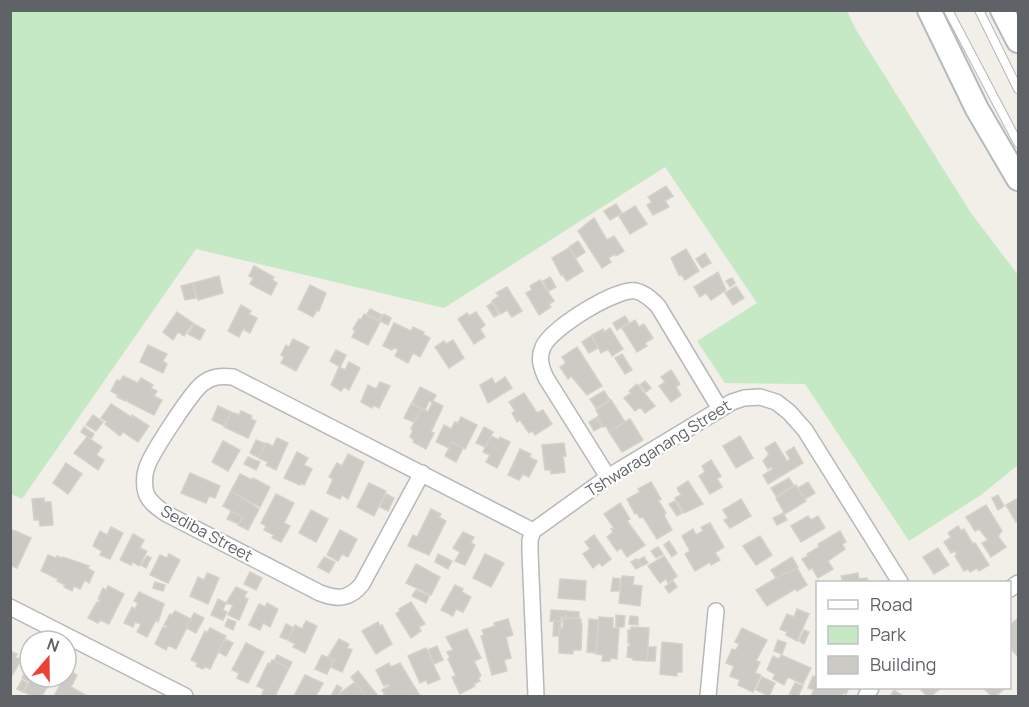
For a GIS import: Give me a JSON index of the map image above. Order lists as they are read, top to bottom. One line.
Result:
{"streets":{"street":["Tshwaraganang Street","Sediba Street"]},"crossings":[["Tshwaraganang Street","Sediba Street"]],"legend":["Road","Park","Building"],"north":"top"}
